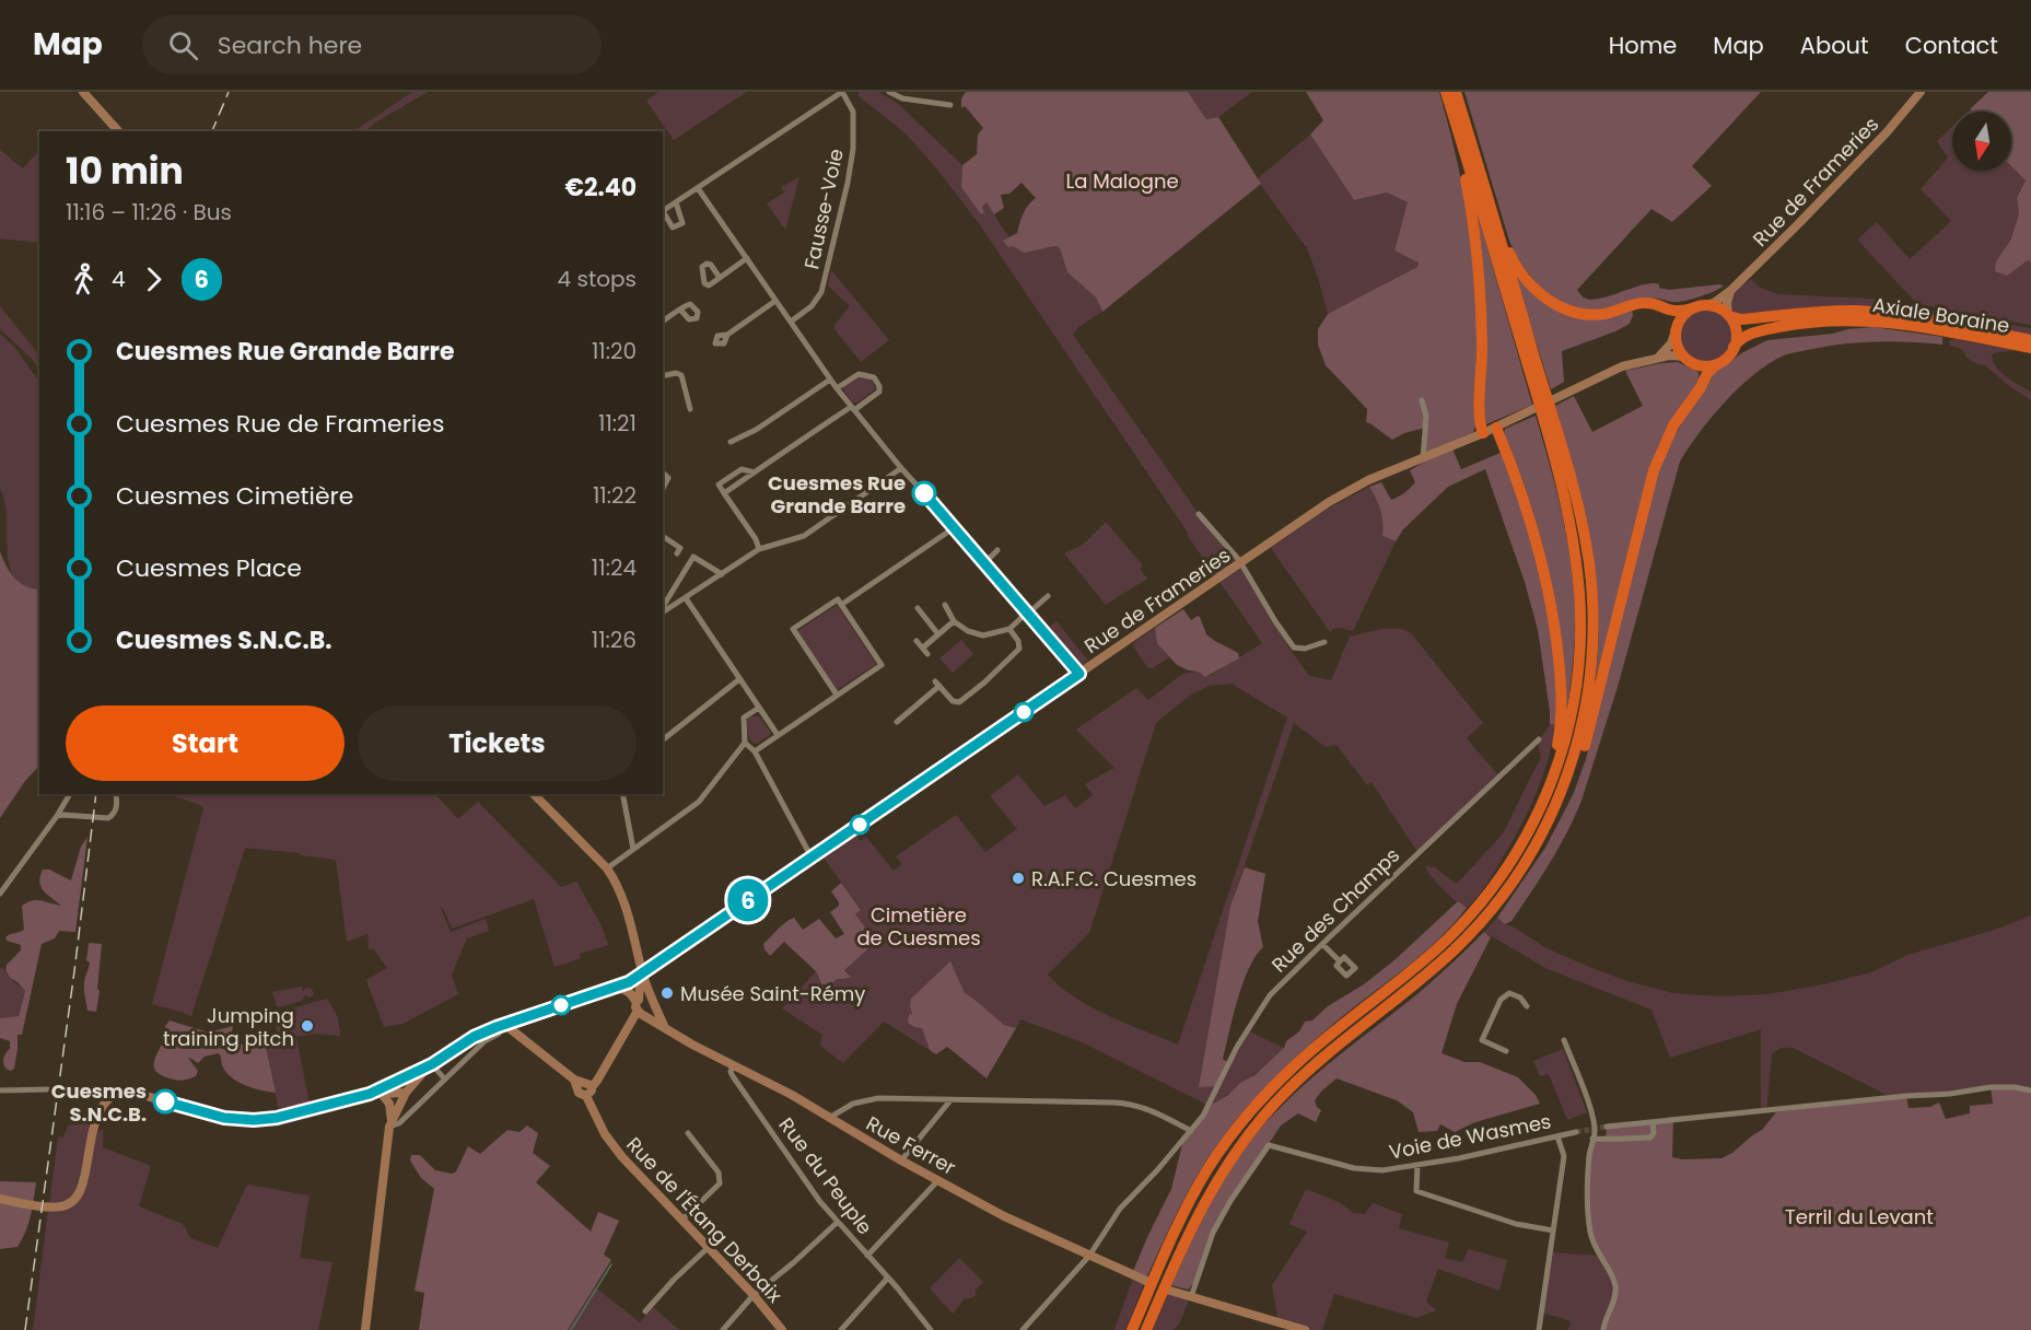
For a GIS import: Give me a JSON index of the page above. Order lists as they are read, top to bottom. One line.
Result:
{"streets":{"highway":["Axiale Boraine"],"main road":["Rue de Frameries","Rue Ferrer","Rue de l'Étang Derbaix"],"street":["Fausse-Voie","Rue des Champs","Voie de Wasmes","Rue du Peuple"]},"crossings":[["Rue de Frameries","Axiale Boraine"],["Rue de Frameries","Rue Ferrer"],["Rue des Champs","Rue Ferrer"],["Rue Ferrer","Rue du Peuple"]],"parks":["La Malogne","Cimetière de Cuesmes","Terril du Levant"],"places":["Cuesmes Rue Grande Barre","R.A.F.C. Cuesmes","Musée Saint-Rémy","Jumping training pitch","Cuesmes S.N.C.B."],"lines":["bus line 6"],"north":"bottom","page":{"header":"Map","search":"Search here","nav":["Home","Map","About","Contact"],"on_map":"6","heading":["10 min","11:16 – 11:26 · Bus","€2.40"],"legs":["4","6","4 stops"],"list":[{"name":"Cuesmes Rue Grande Barre","value":"11:20"},{"name":"Cuesmes Rue de Frameries","value":"11:21"},{"name":"Cuesmes Cimetière","value":"11:22"},{"name":"Cuesmes Place","value":"11:24"},{"name":"Cuesmes S.N.C.B.","value":"11:26"}],"buttons":["Start","Tickets"]}}
